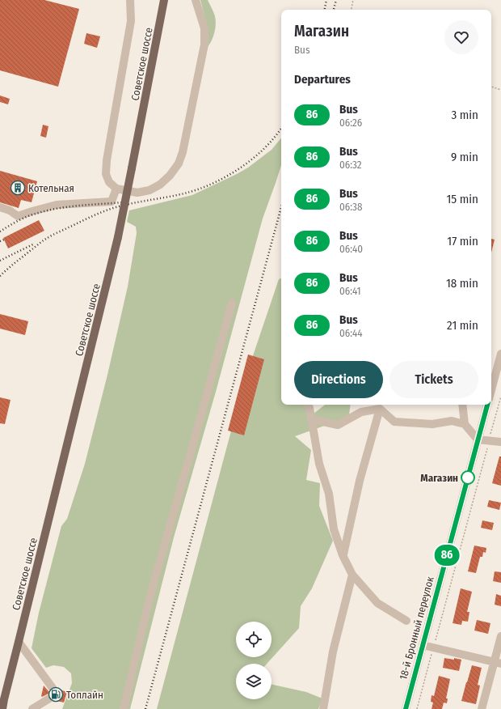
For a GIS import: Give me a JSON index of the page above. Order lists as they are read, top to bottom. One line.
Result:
{"streets":{"main road":["Советское шоссе"],"street":["18-й Бронный переулок"]},"places":{"building":["Котельная"],"other":["Магазин"],"fuel station":["Топлайн"]},"lines":["bus line 86"],"page":{"on_map":"86","heading":[["Магазин","Bus"],"Departures"],"list":[{"mark":"86","name":"Bus","note":"06:26","value":"3 min"},{"mark":"86","name":"Bus","note":"06:32","value":"9 min"},{"mark":"86","name":"Bus","note":"06:38","value":"15 min"},{"mark":"86","name":"Bus","note":"06:40","value":"17 min"},{"mark":"86","name":"Bus","note":"06:41","value":"18 min"},{"mark":"86","name":"Bus","note":"06:44","value":"21 min"}],"buttons":["Directions","Tickets"]}}
